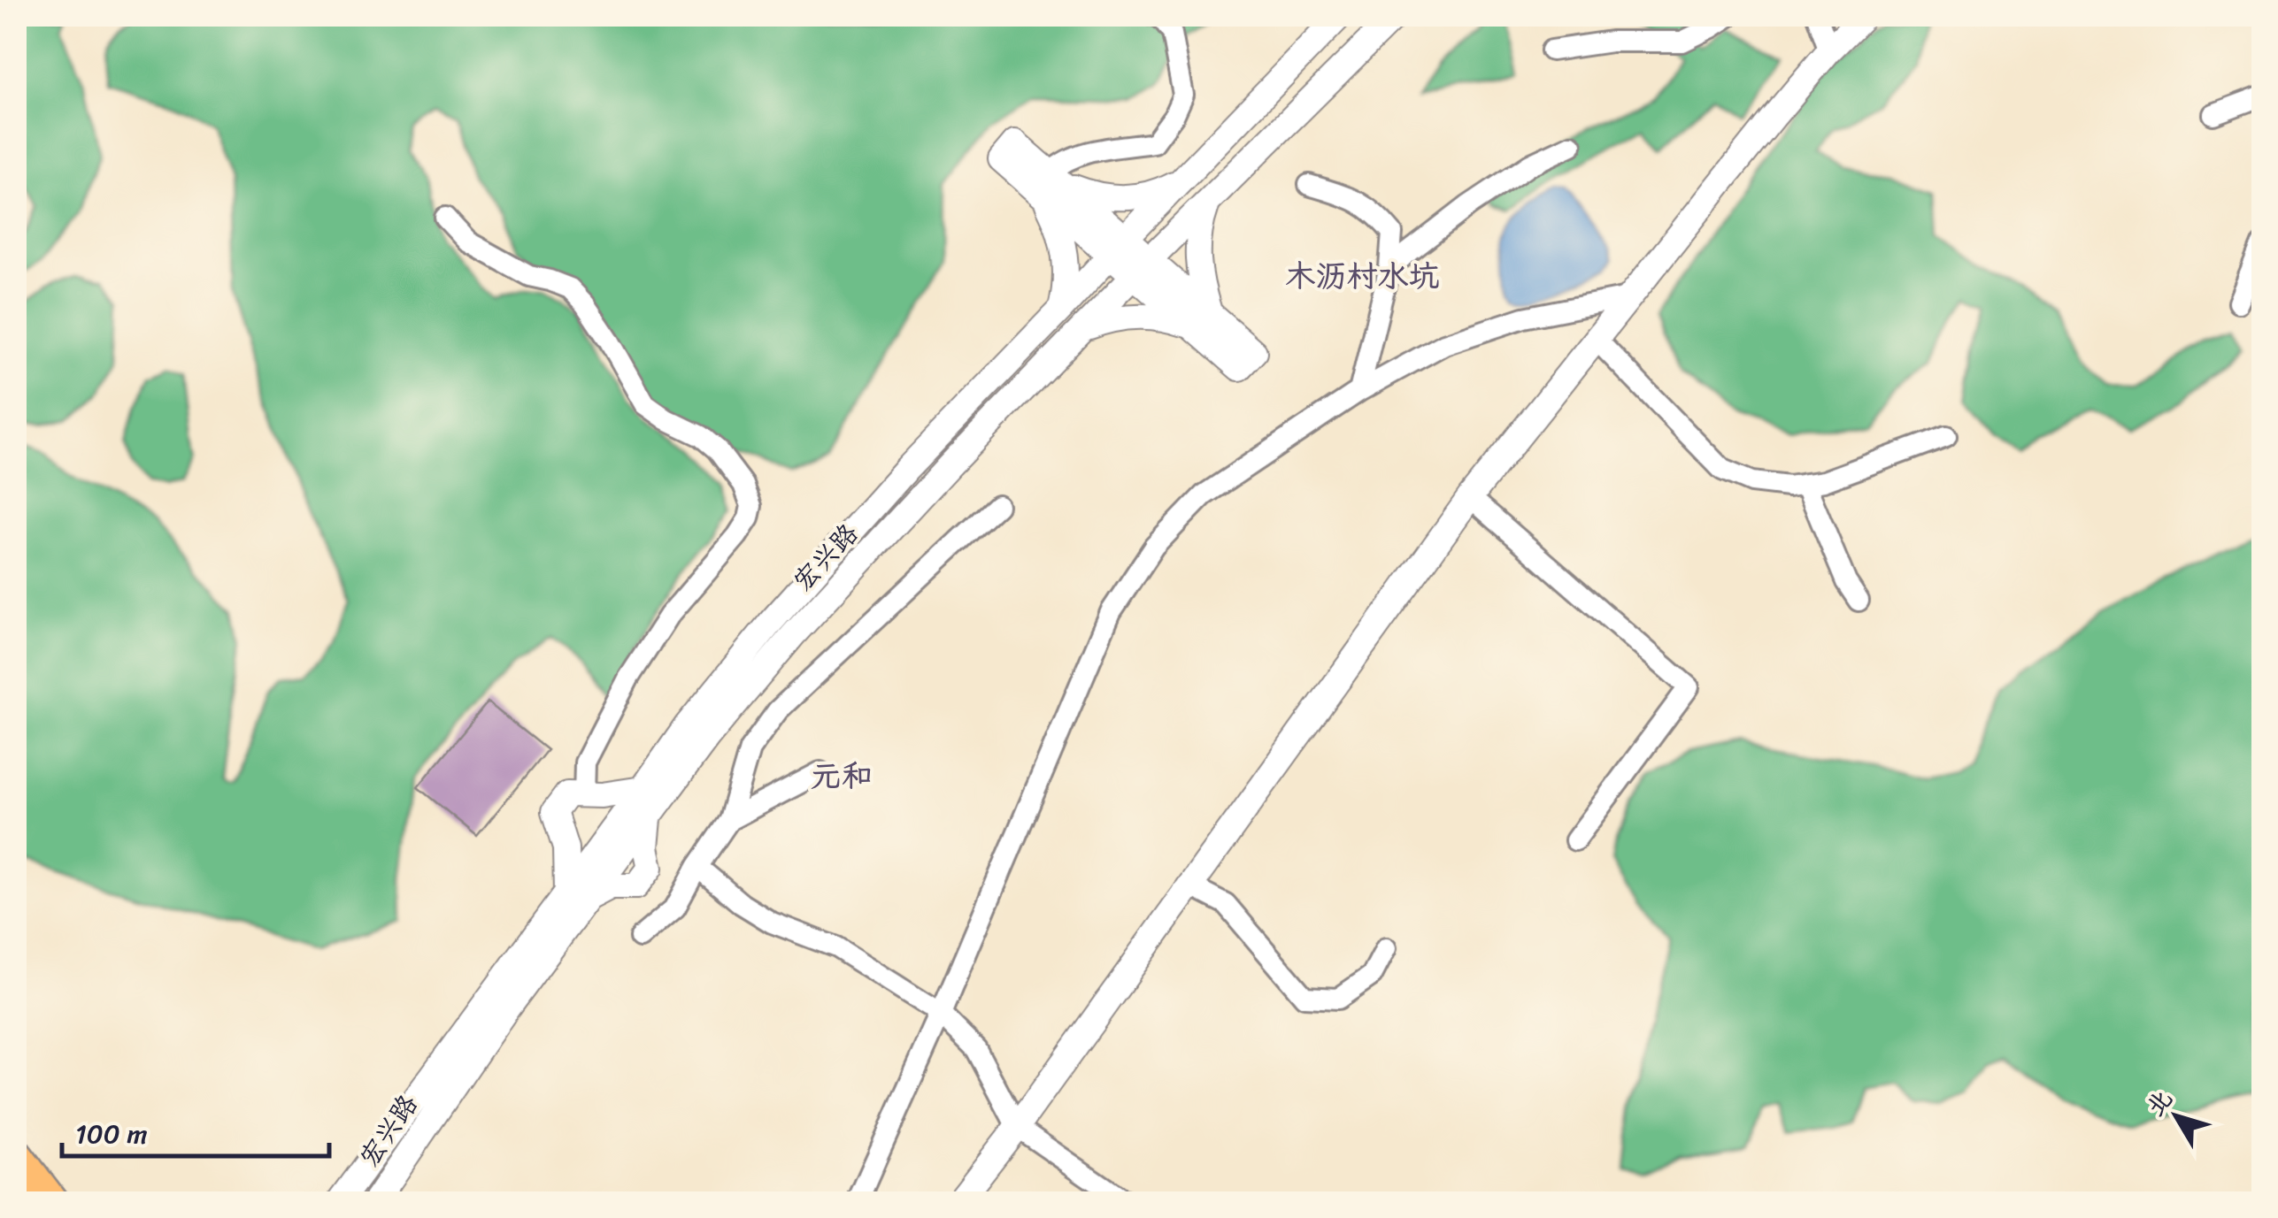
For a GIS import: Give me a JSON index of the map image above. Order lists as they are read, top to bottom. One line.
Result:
{"streets":{"street":["宏兴路"]},"districts":["木沥村水坑","元和"],"scale_bar":"100 m","north":"top left"}
